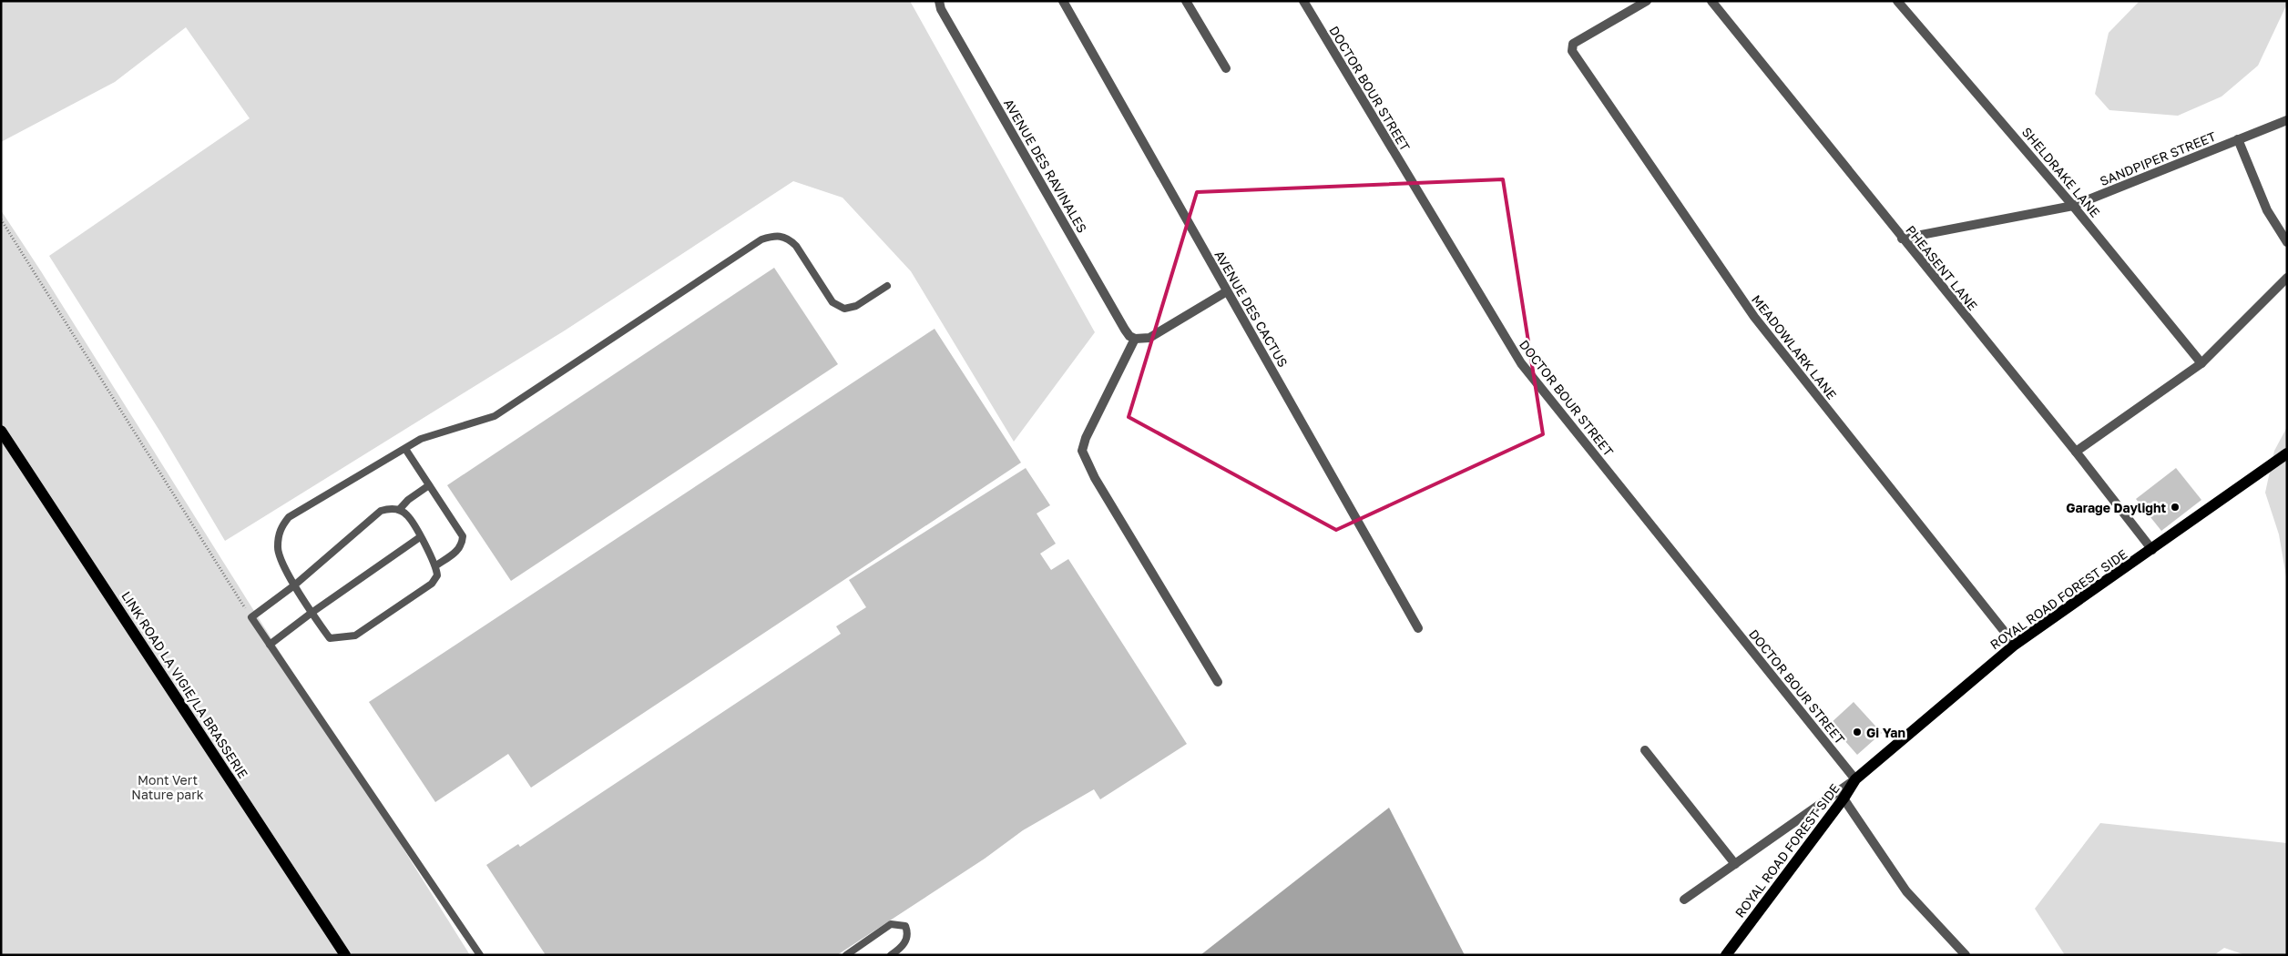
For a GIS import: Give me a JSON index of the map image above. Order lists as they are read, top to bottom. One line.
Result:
{"streets":{"main road":["ROYAL ROAD FOREST SIDE","LINK ROAD LA VIGIE/LA BRASSERIE"],"street":["DOCTOR BOUR STREET","SANDPIPER STREET","AVENUE DES RAVINALES","SHELDRAKE LANE","PHEASENT LANE","AVENUE DES CACTUS","MEADOWLARK LANE"]},"crossings":[["DOCTOR BOUR STREET","ROYAL ROAD FOREST SIDE"],["SANDPIPER STREET","SHELDRAKE LANE"],["SANDPIPER STREET","PHEASENT LANE"],["PHEASENT LANE","ROYAL ROAD FOREST SIDE"],["MEADOWLARK LANE","ROYAL ROAD FOREST SIDE"]],"parks":["Mont Vert Nature park"],"places":["Garage Daylight","Gi Yan"]}
